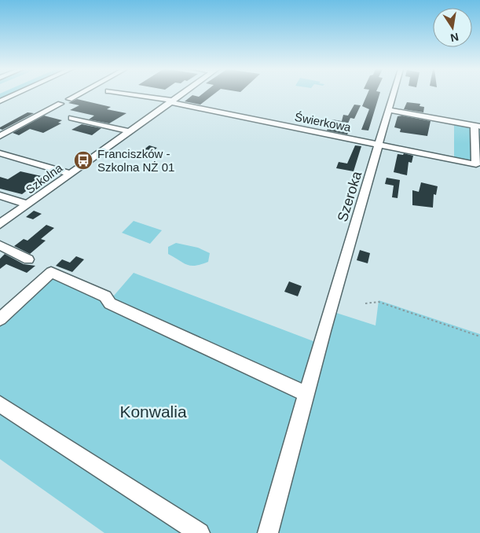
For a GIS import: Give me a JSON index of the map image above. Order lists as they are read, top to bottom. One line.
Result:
{"streets":{"street":["Świerkowa","Szkolna","Szeroka"]},"crossings":[["Świerkowa","Szkolna"],["Świerkowa","Szeroka"]],"parks":["Konwalia"],"places":{"bus stop":["Franciszków - Szkolna NŻ 01"]},"north":"bottom"}
